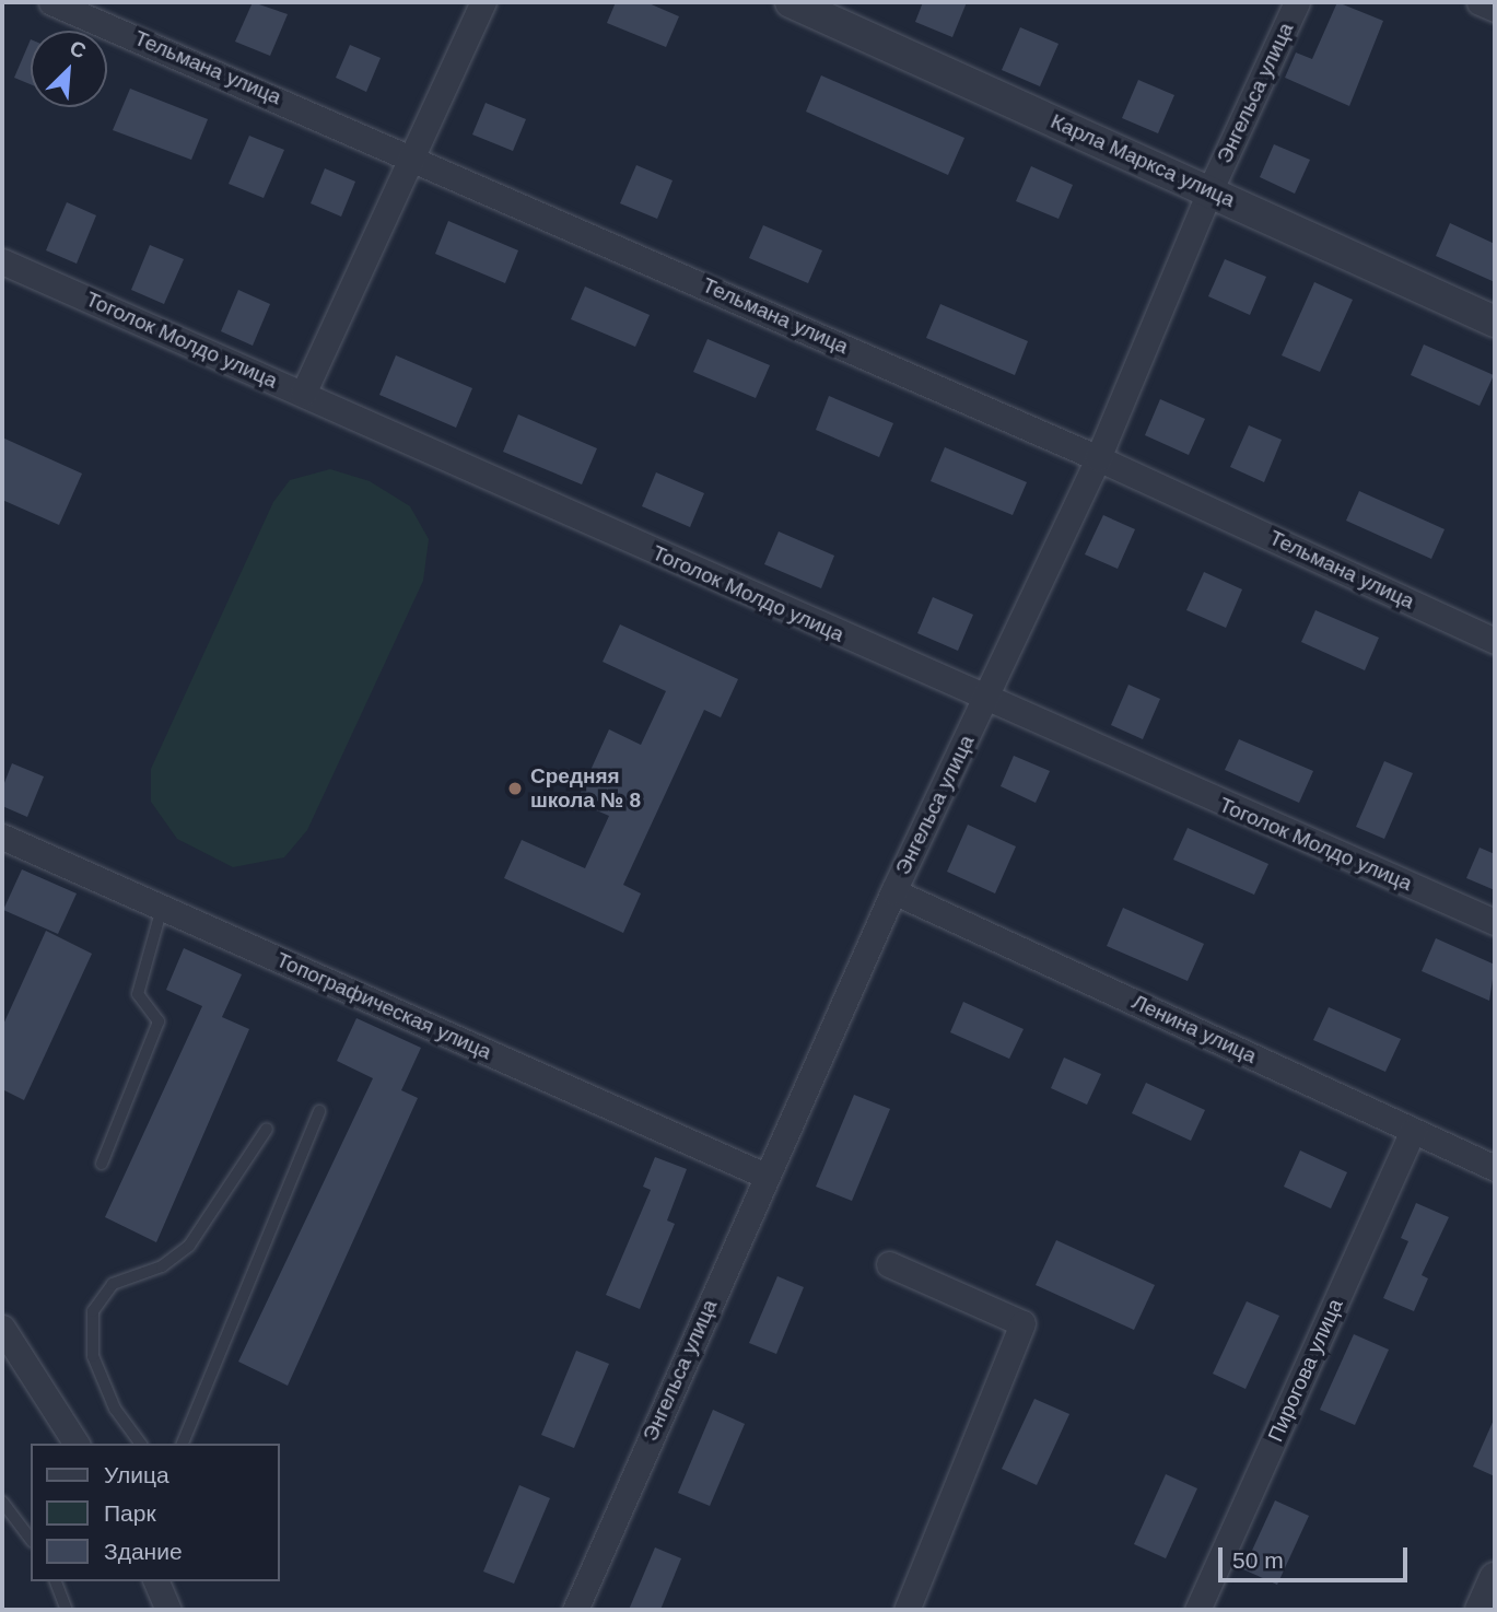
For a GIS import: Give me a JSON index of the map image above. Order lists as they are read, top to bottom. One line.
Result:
{"streets":{"street":["Тельмана улица","Энгельса улица","Карла Маркса улица","Тоголок Молдо улица","Топографическая улица","Ленина улица","Пирогова улица"]},"crossings":[["Тельмана улица","Энгельса улица"],["Энгельса улица","Карла Маркса улица"],["Энгельса улица","Тоголок Молдо улица"],["Энгельса улица","Топографическая улица"],["Энгельса улица","Ленина улица"],["Ленина улица","Пирогова улица"]],"places":["Средняя школа № 8"],"legend":["Улица","Парк","Здание"],"scale_bar":"50 m","north":"top right"}
